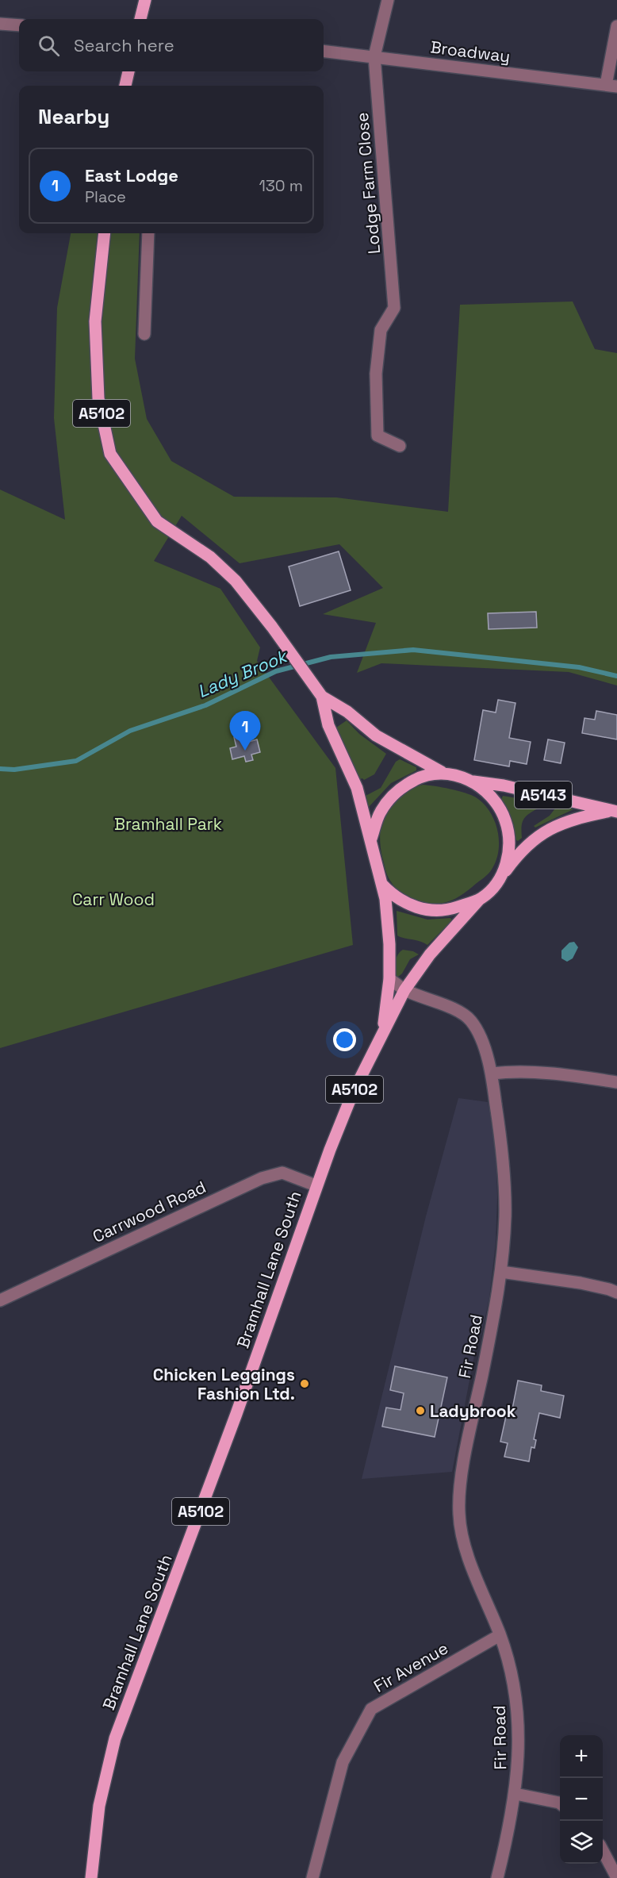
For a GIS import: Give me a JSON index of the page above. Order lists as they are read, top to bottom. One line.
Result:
{"streets":{"main road":["A5102","A5143","Bramhall Lane South"],"street":["Broadway","Lodge Farm Close","Carrwood Road","Fir Road","Fir Avenue"]},"crossings":[["Broadway","Lodge Farm Close"],["A5102","A5143"],["A5102","Bramhall Lane South"],["A5143","Bramhall Lane South"],["Carrwood Road","Bramhall Lane South"],["Bramhall Lane South","Fir Road"],["Fir Road","Fir Avenue"]],"water":["Lady Brook"],"parks":["Bramhall Park","Carr Wood"],"places":["Chicken Leggings Fashion Ltd.","Ladybrook"],"page":{"search":"Search here","heading":"Nearby","list":[{"mark":"1","name":"East Lodge","note":"Place","value":"130 m"}],"pins":"1","map_buttons":["+","−"]}}
